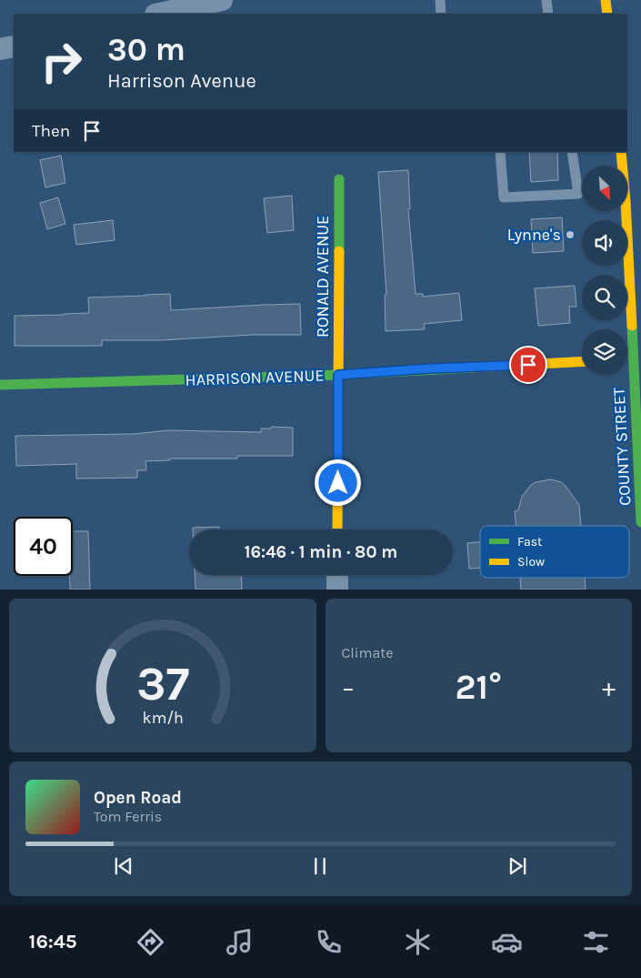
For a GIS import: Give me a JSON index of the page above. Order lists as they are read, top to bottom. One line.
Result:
{"streets":{"street":["RONALD AVENUE","HARRISON AVENUE","COUNTY STREET"]},"crossings":[["RONALD AVENUE","HARRISON AVENUE"]],"places":["Lynne's"],"legend":["Fast","Slow"],"north":"bottom right","page":{"turn":["30 m","Harrison Avenue"],"then":"Then","limit":"40","trip":"16:46 · 1 min · 80 m","tile":"Climate","heat":["−","21°","+"],"song":["Open Road","Tom Ferris"],"tabs":"16:45","gauge":["37","km/h"]}}
